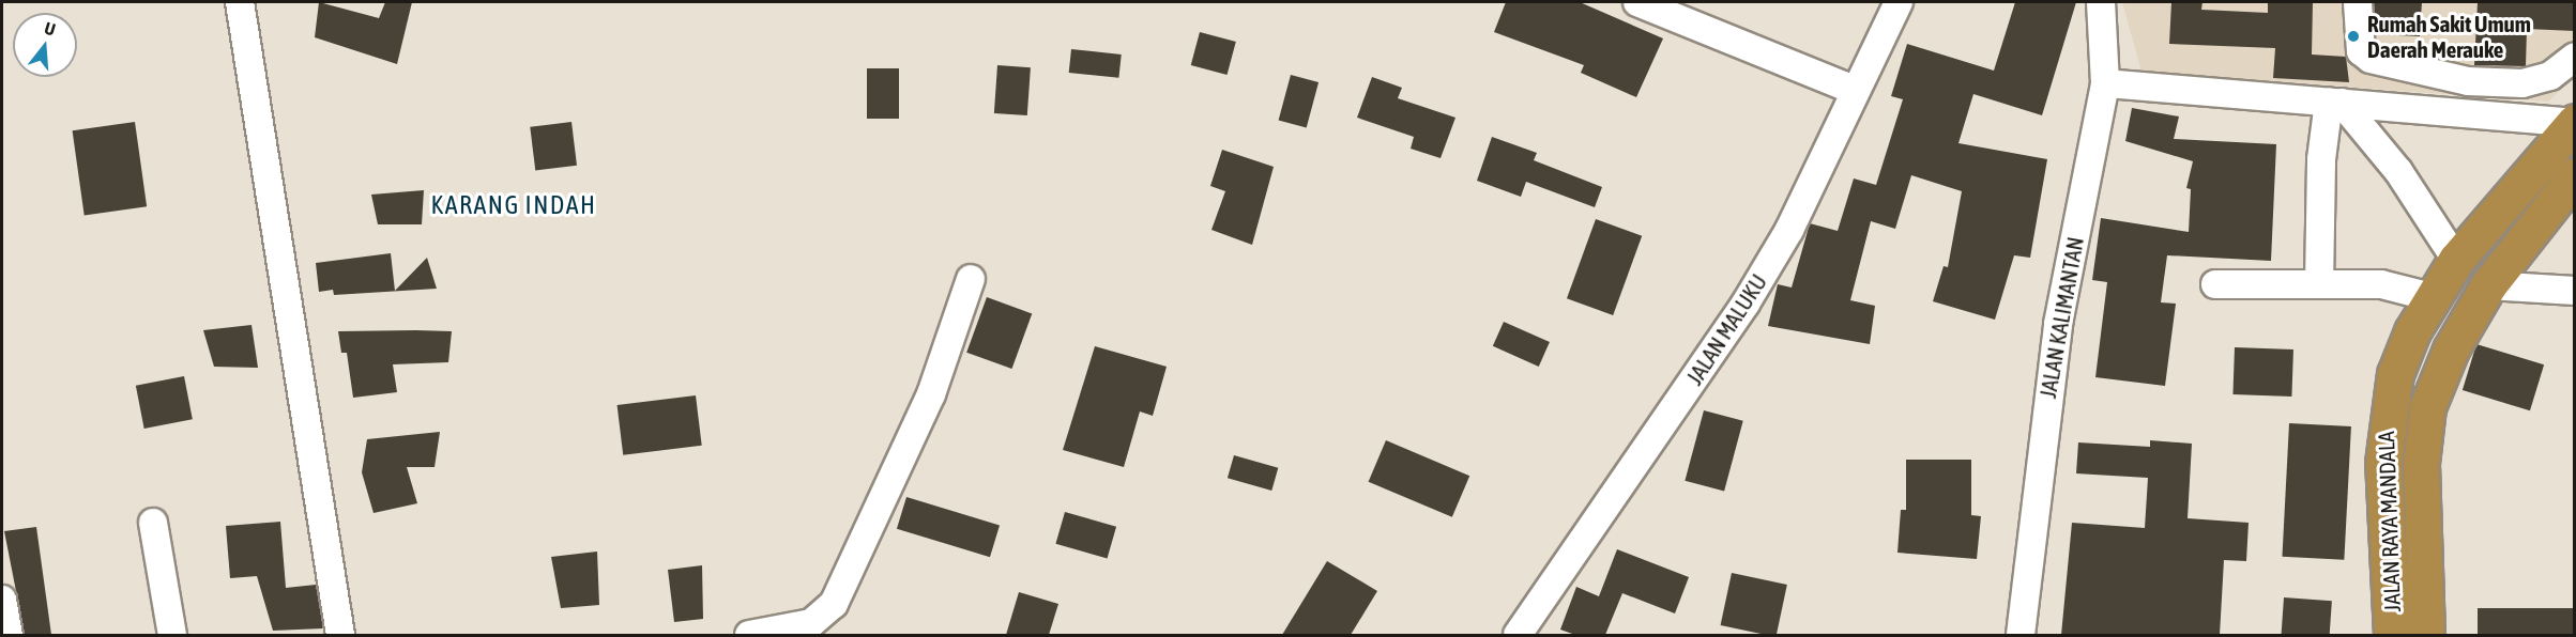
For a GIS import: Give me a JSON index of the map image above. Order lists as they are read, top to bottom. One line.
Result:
{"streets":{"highway":["JALAN RAYA MANDALA"],"street":["JALAN KALIMANTAN","JALAN MALUKU"]},"districts":["KARANG INDAH"],"places":["Rumah Sakit Umum Daerah Merauke"],"north":"top"}
